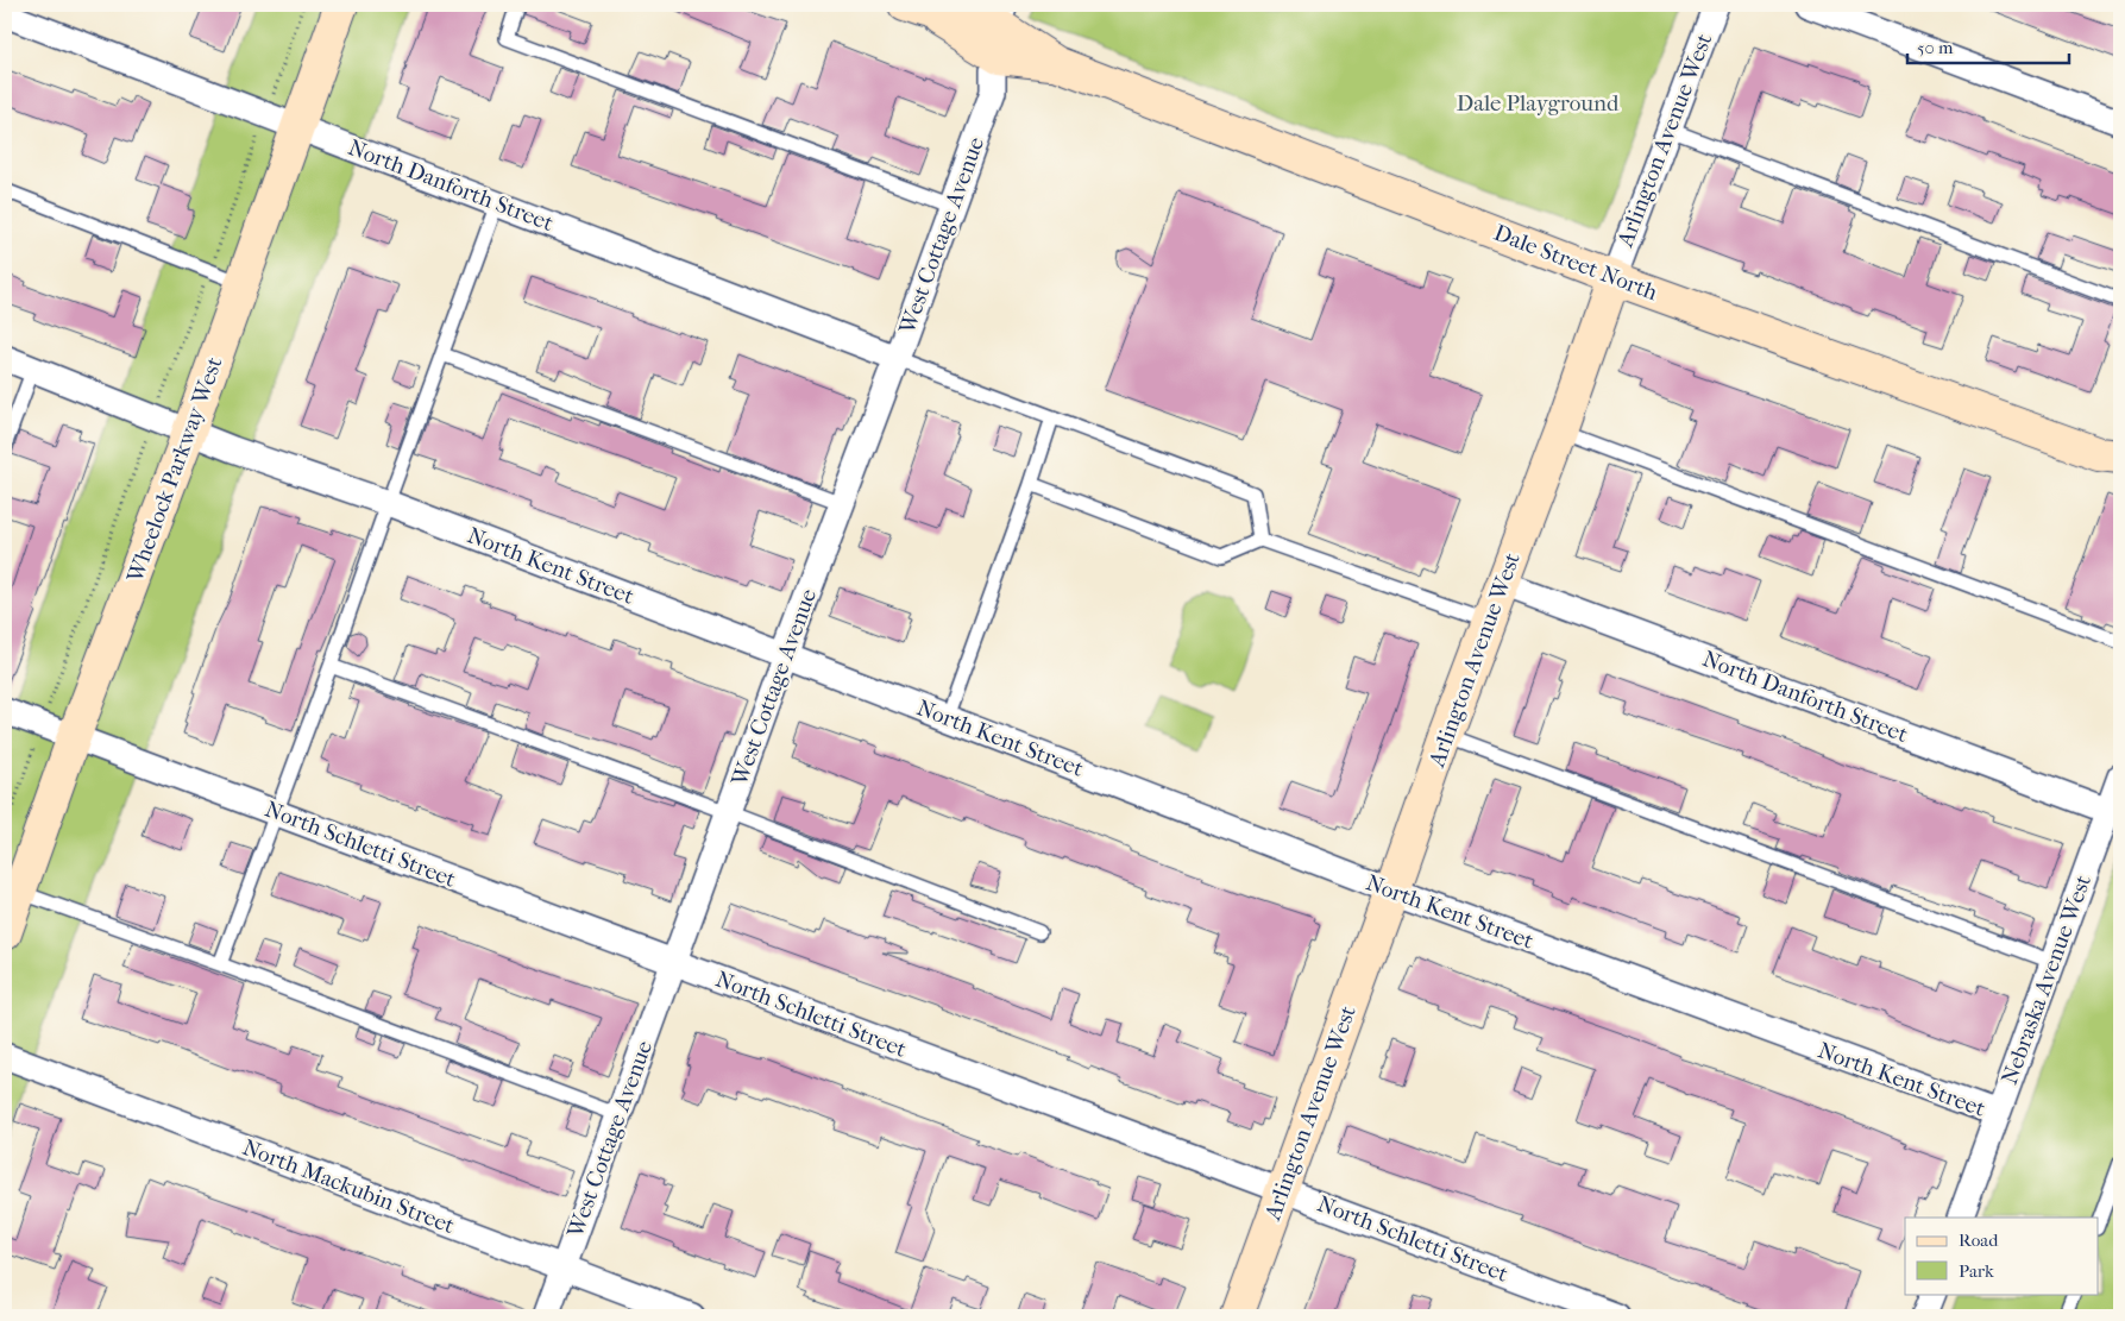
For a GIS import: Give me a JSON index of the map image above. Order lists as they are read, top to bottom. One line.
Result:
{"streets":{"street":["Arlington Avenue West","North Danforth Street","West Cottage Avenue","Dale Street North","Wheelock Parkway West","North Kent Street","North Schletti Street","Nebraska Avenue West","North Mackubin Street"]},"crossings":[["Arlington Avenue West","North Danforth Street"],["Arlington Avenue West","Dale Street North"],["Arlington Avenue West","North Kent Street"],["Arlington Avenue West","North Schletti Street"],["North Danforth Street","West Cottage Avenue"],["North Danforth Street","Wheelock Parkway West"],["North Danforth Street","Nebraska Avenue West"],["West Cottage Avenue","Dale Street North"],["West Cottage Avenue","North Kent Street"],["West Cottage Avenue","North Schletti Street"],["West Cottage Avenue","North Mackubin Street"],["Wheelock Parkway West","North Kent Street"],["Wheelock Parkway West","North Schletti Street"],["North Kent Street","Nebraska Avenue West"]],"parks":["Dale Playground"],"legend":["Road","Park"],"scale_bar":"50 m"}
